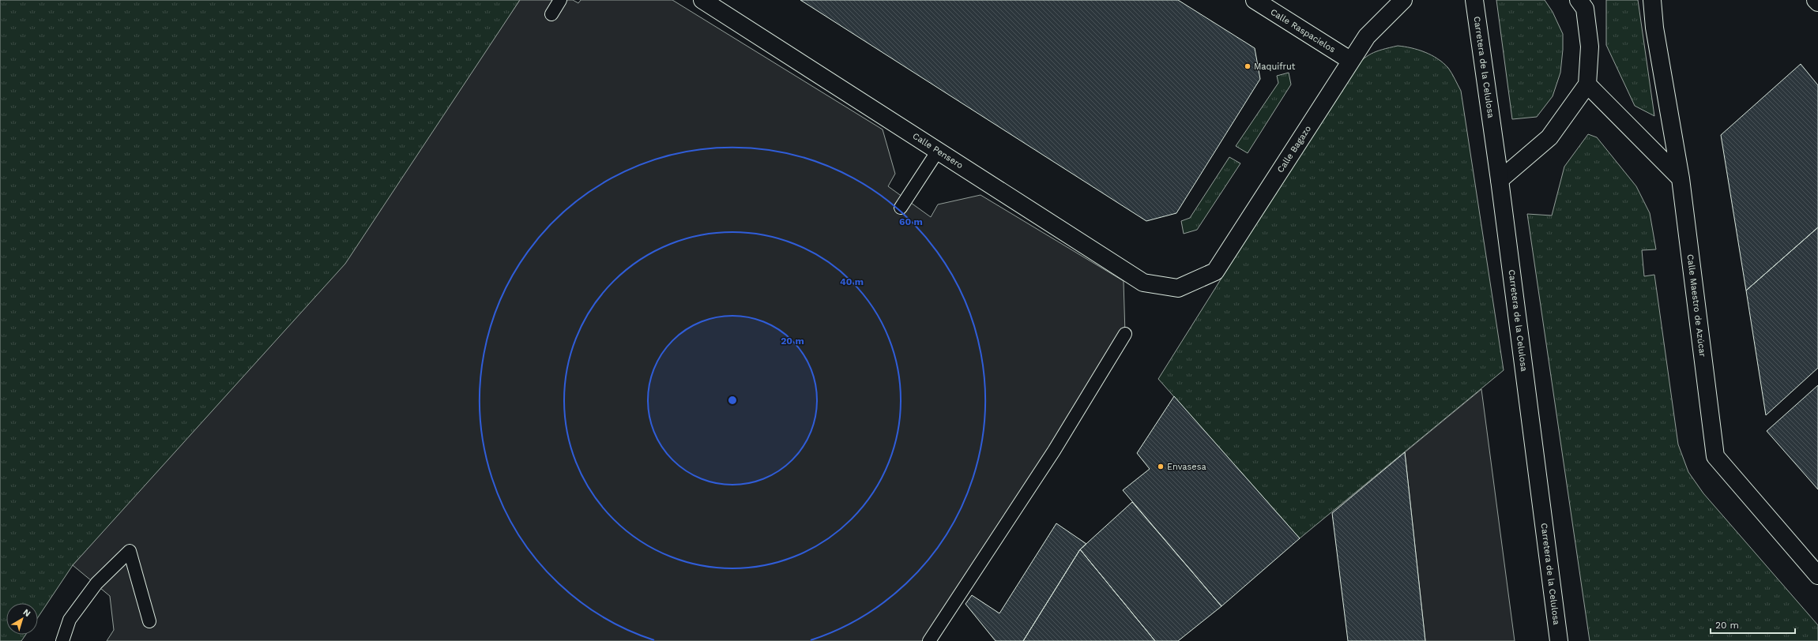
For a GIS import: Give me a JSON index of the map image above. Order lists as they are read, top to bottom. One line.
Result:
{"streets":{"main road":["Calle Raspacielos","Carretera de la Celulosa","Calle Bagazo","Calle Pensero","Calle Maestro de Azúcar"]},"crossings":[["Calle Raspacielos","Calle Bagazo"],["Calle Bagazo","Calle Pensero"]],"places":["Maquifrut","Envasesa"],"scale_bar":"20 m","north":"top right","rings":["60 m","40 m","20 m"]}
